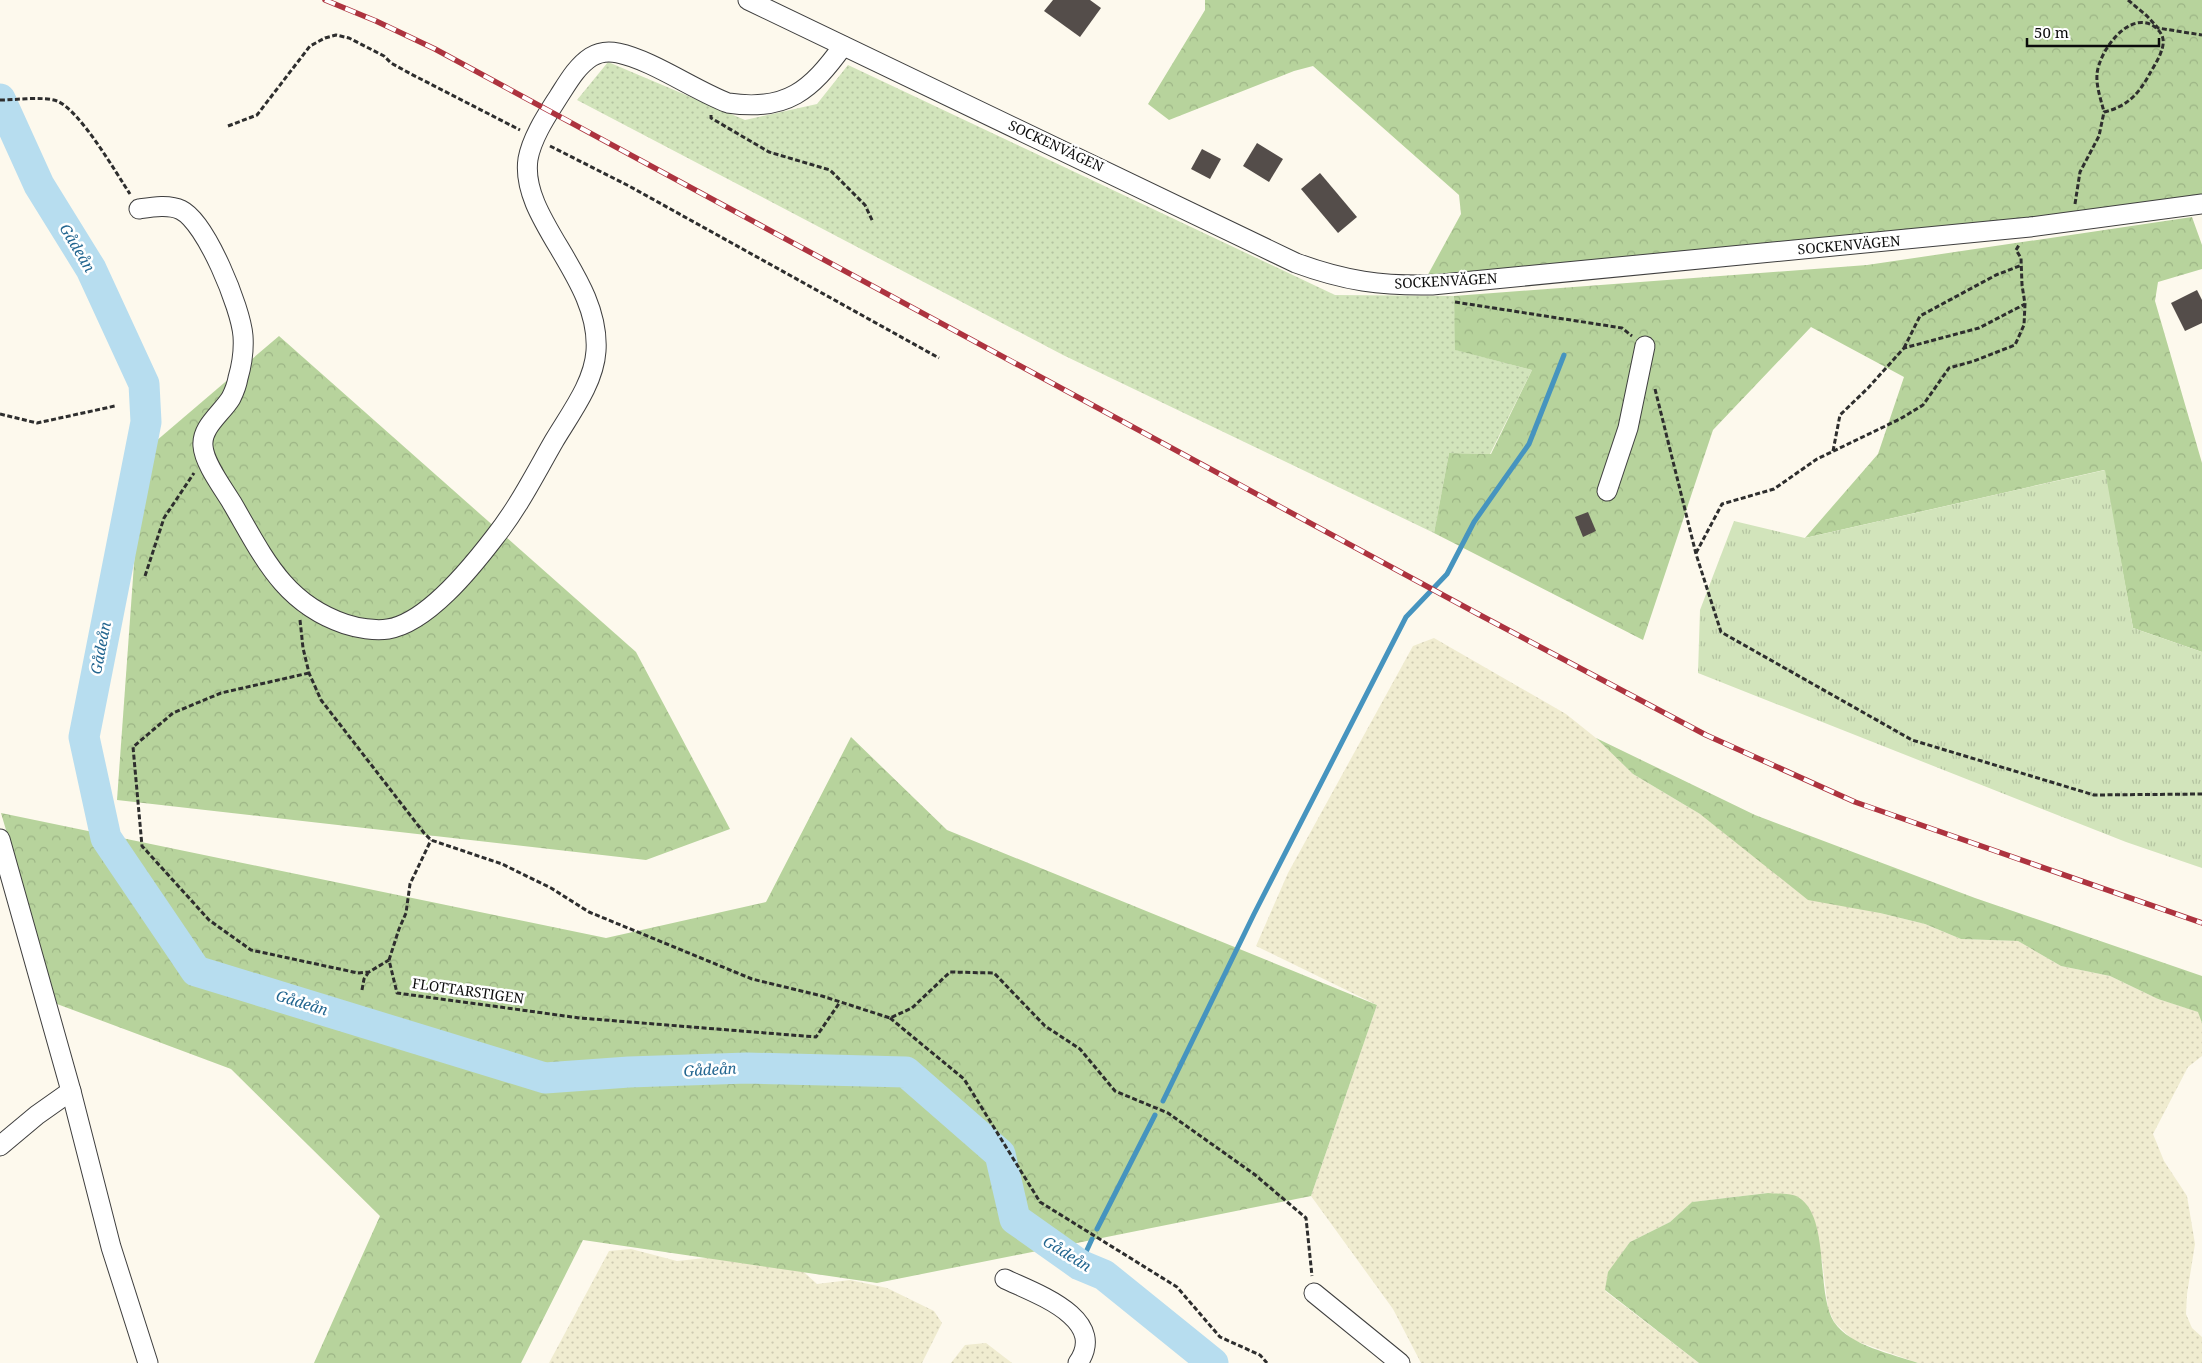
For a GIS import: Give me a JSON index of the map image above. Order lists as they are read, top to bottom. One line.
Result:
{"streets":{"street":["SOCKENVÄGEN"],"path":["FLOTTARSTIGEN"]},"water":["Gådeån"],"scale_bar":"50 m"}
